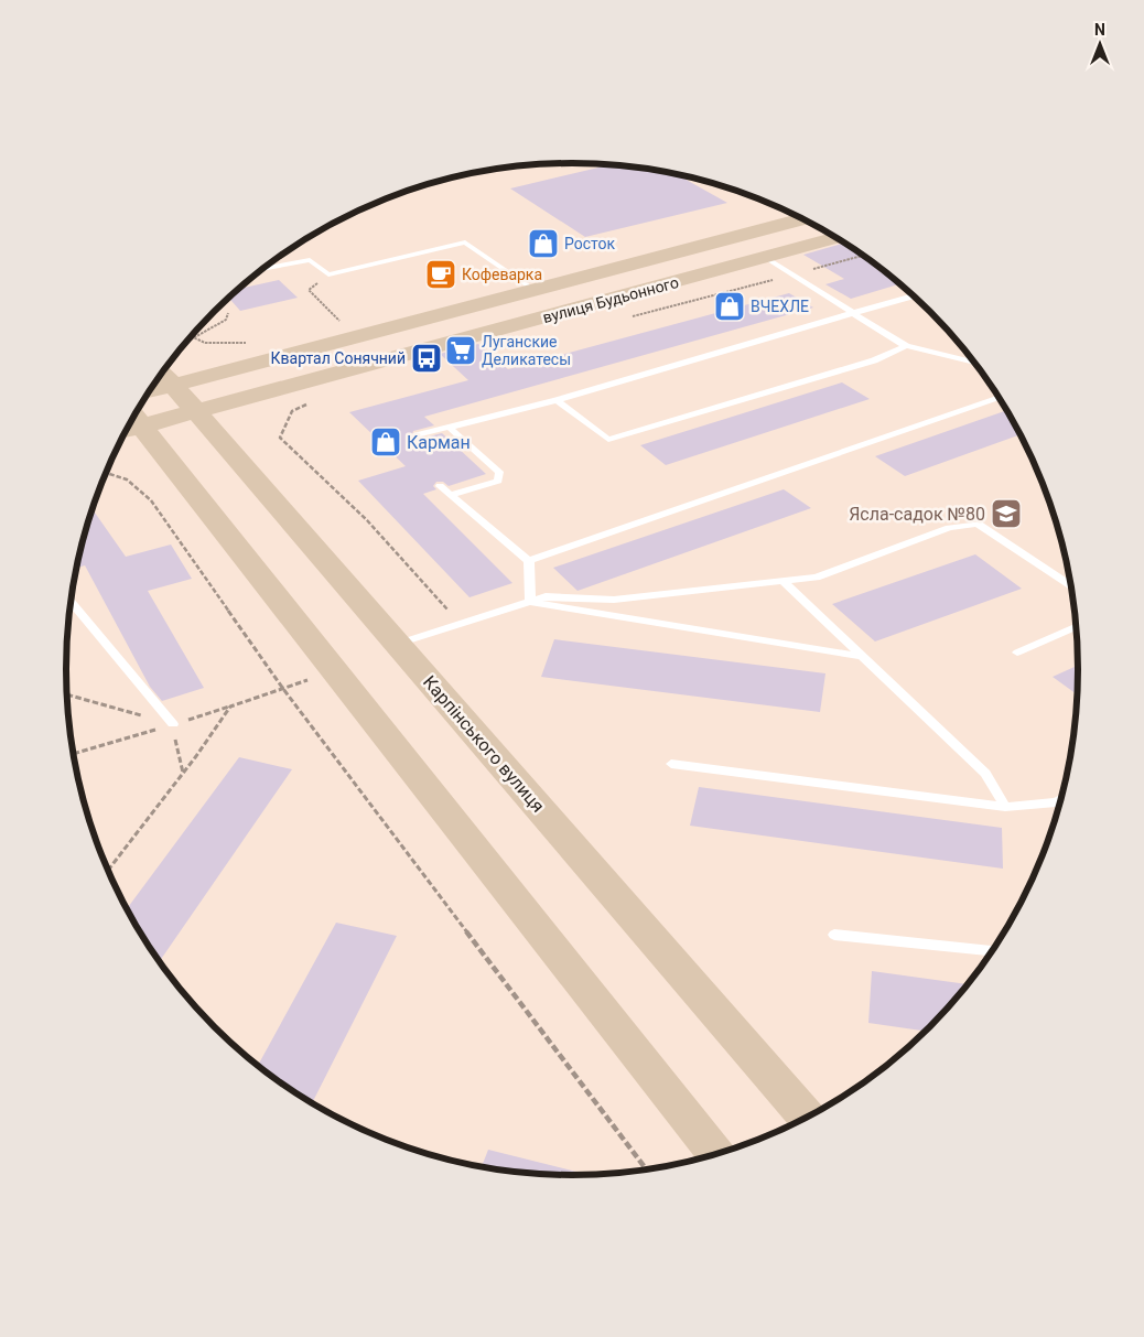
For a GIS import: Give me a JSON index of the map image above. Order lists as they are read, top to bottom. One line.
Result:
{"streets":{"street":["вулиця Будьонного","Карпінського вулиця"]},"crossings":[["вулиця Будьонного","Карпінського вулиця"]],"places":{"shop":["Росток","ВЧЕХЛЕ","Карман"],"cafe":["Кофеварка"],"supermarket":["Луганские Деликатесы"],"bus stop":["Квартал Сонячний"],"school or university":["Ясла-садок №80"]},"north":"top"}
